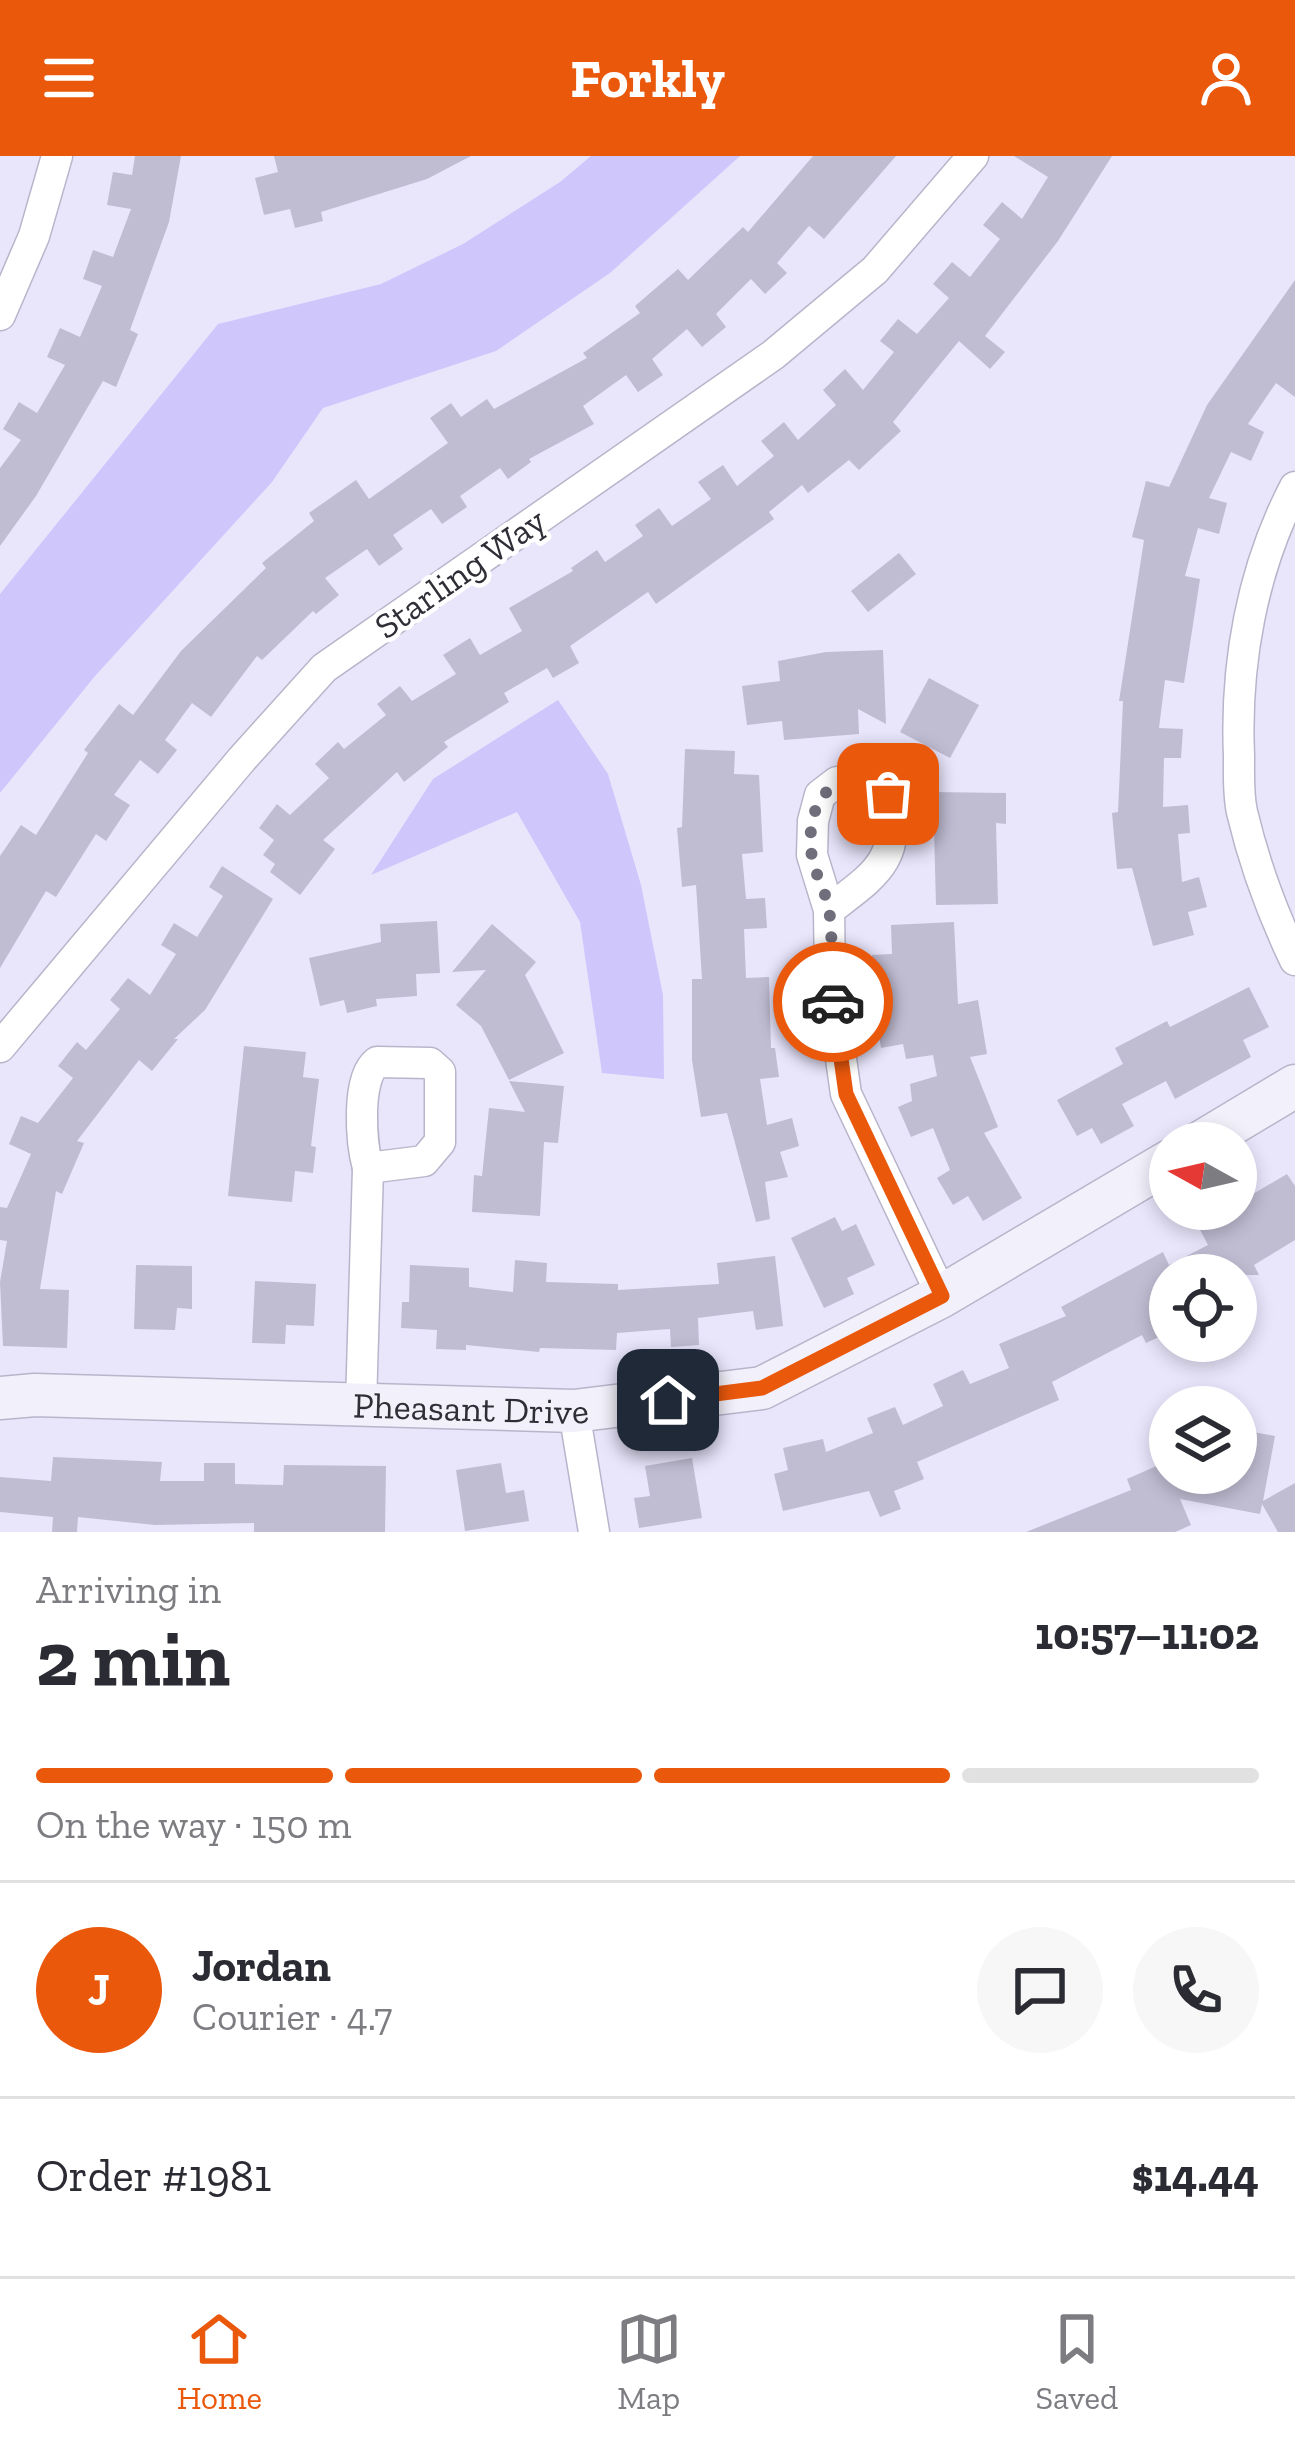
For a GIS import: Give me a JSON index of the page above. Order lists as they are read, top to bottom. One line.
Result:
{"streets":{"street":["Starling Way","Pheasant Drive"]},"north":"left","page":{"header":"Forkly","heading":["2 min","Arriving in","10:57–11:02"],"panel":["Jordan","Courier · 4.7","Order #1981","$14.44"],"bar":"On the way · 150 m","round":"J","tabs":["Home","Map","Saved"]}}
